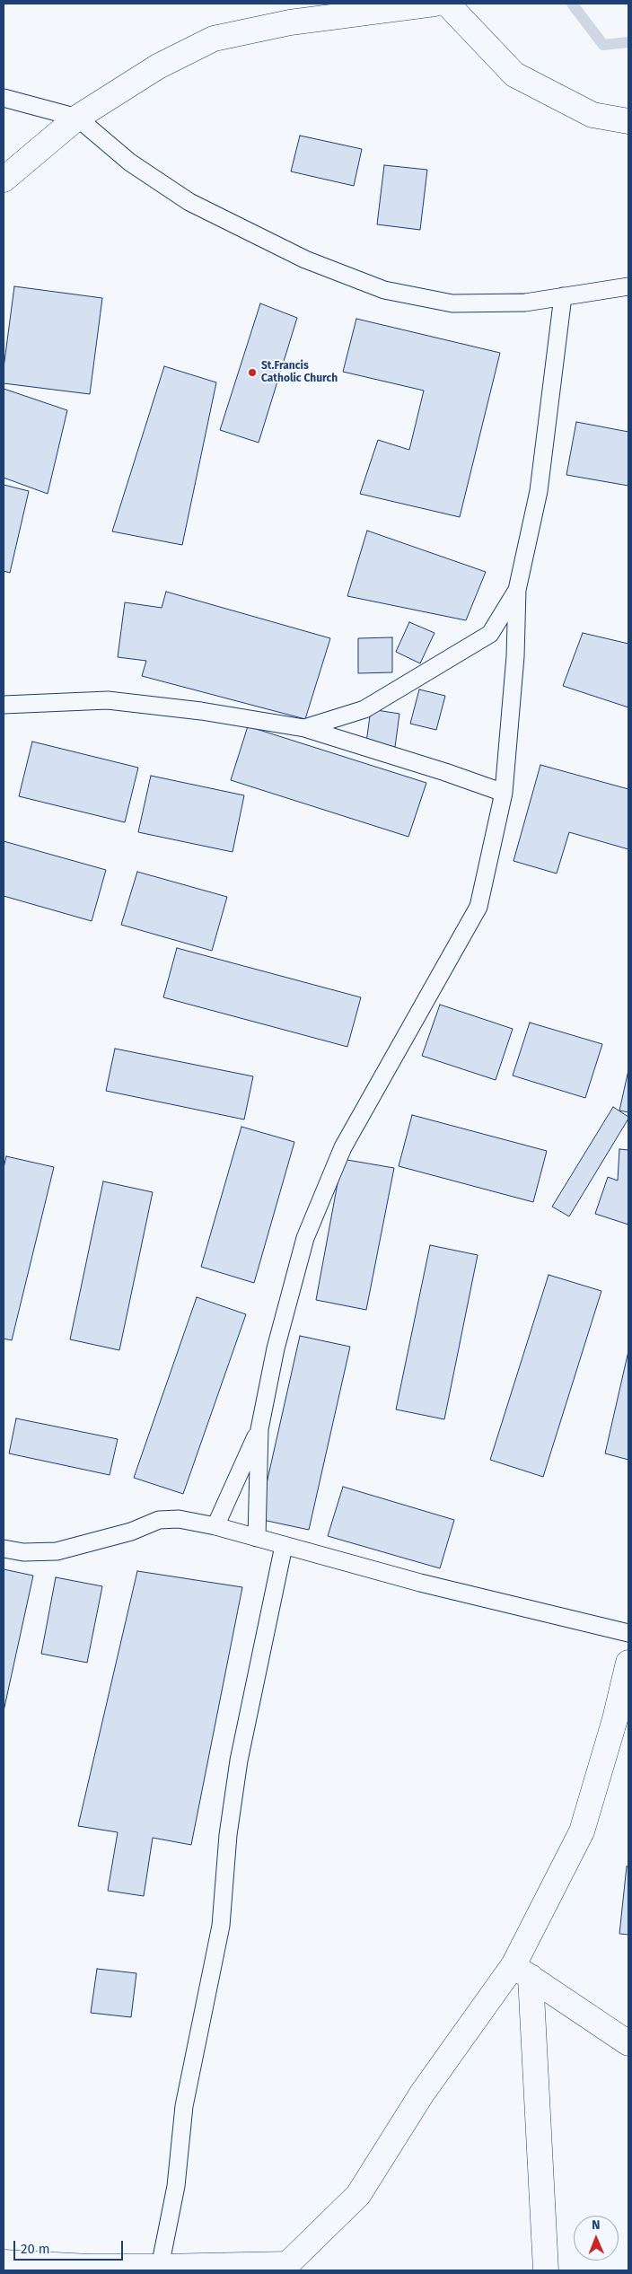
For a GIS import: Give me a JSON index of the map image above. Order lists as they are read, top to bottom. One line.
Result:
{"places":["St.Francis Catholic Church"],"scale_bar":"20 m","north":"top"}
